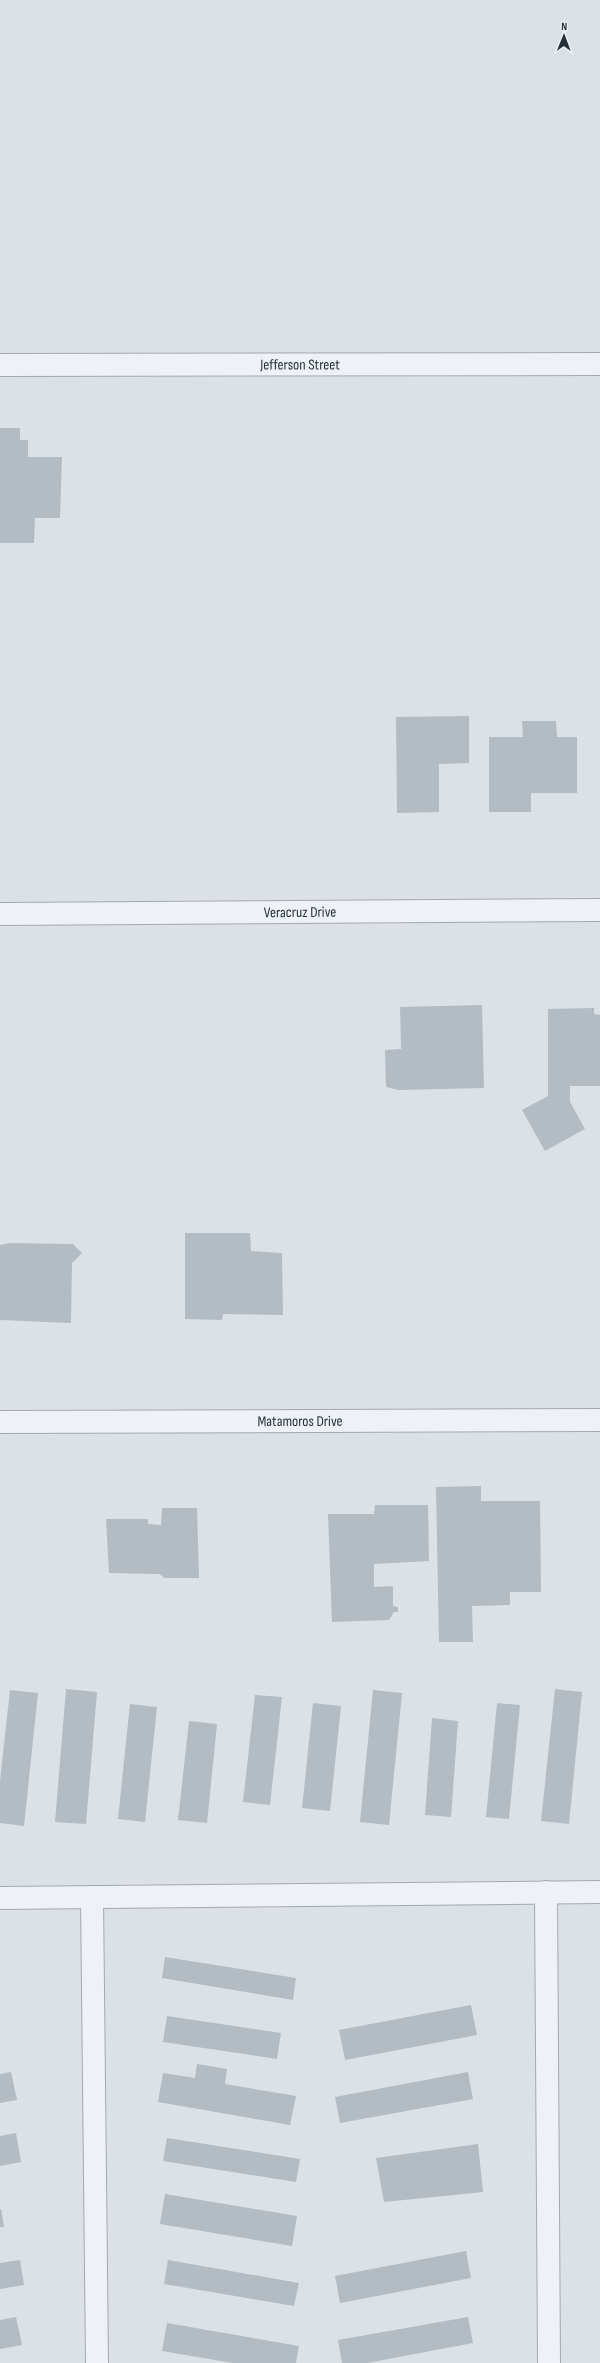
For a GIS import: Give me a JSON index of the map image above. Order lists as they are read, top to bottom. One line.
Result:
{"streets":{"street":["Jefferson Street","Veracruz Drive","Matamoros Drive"]},"north":"top"}
